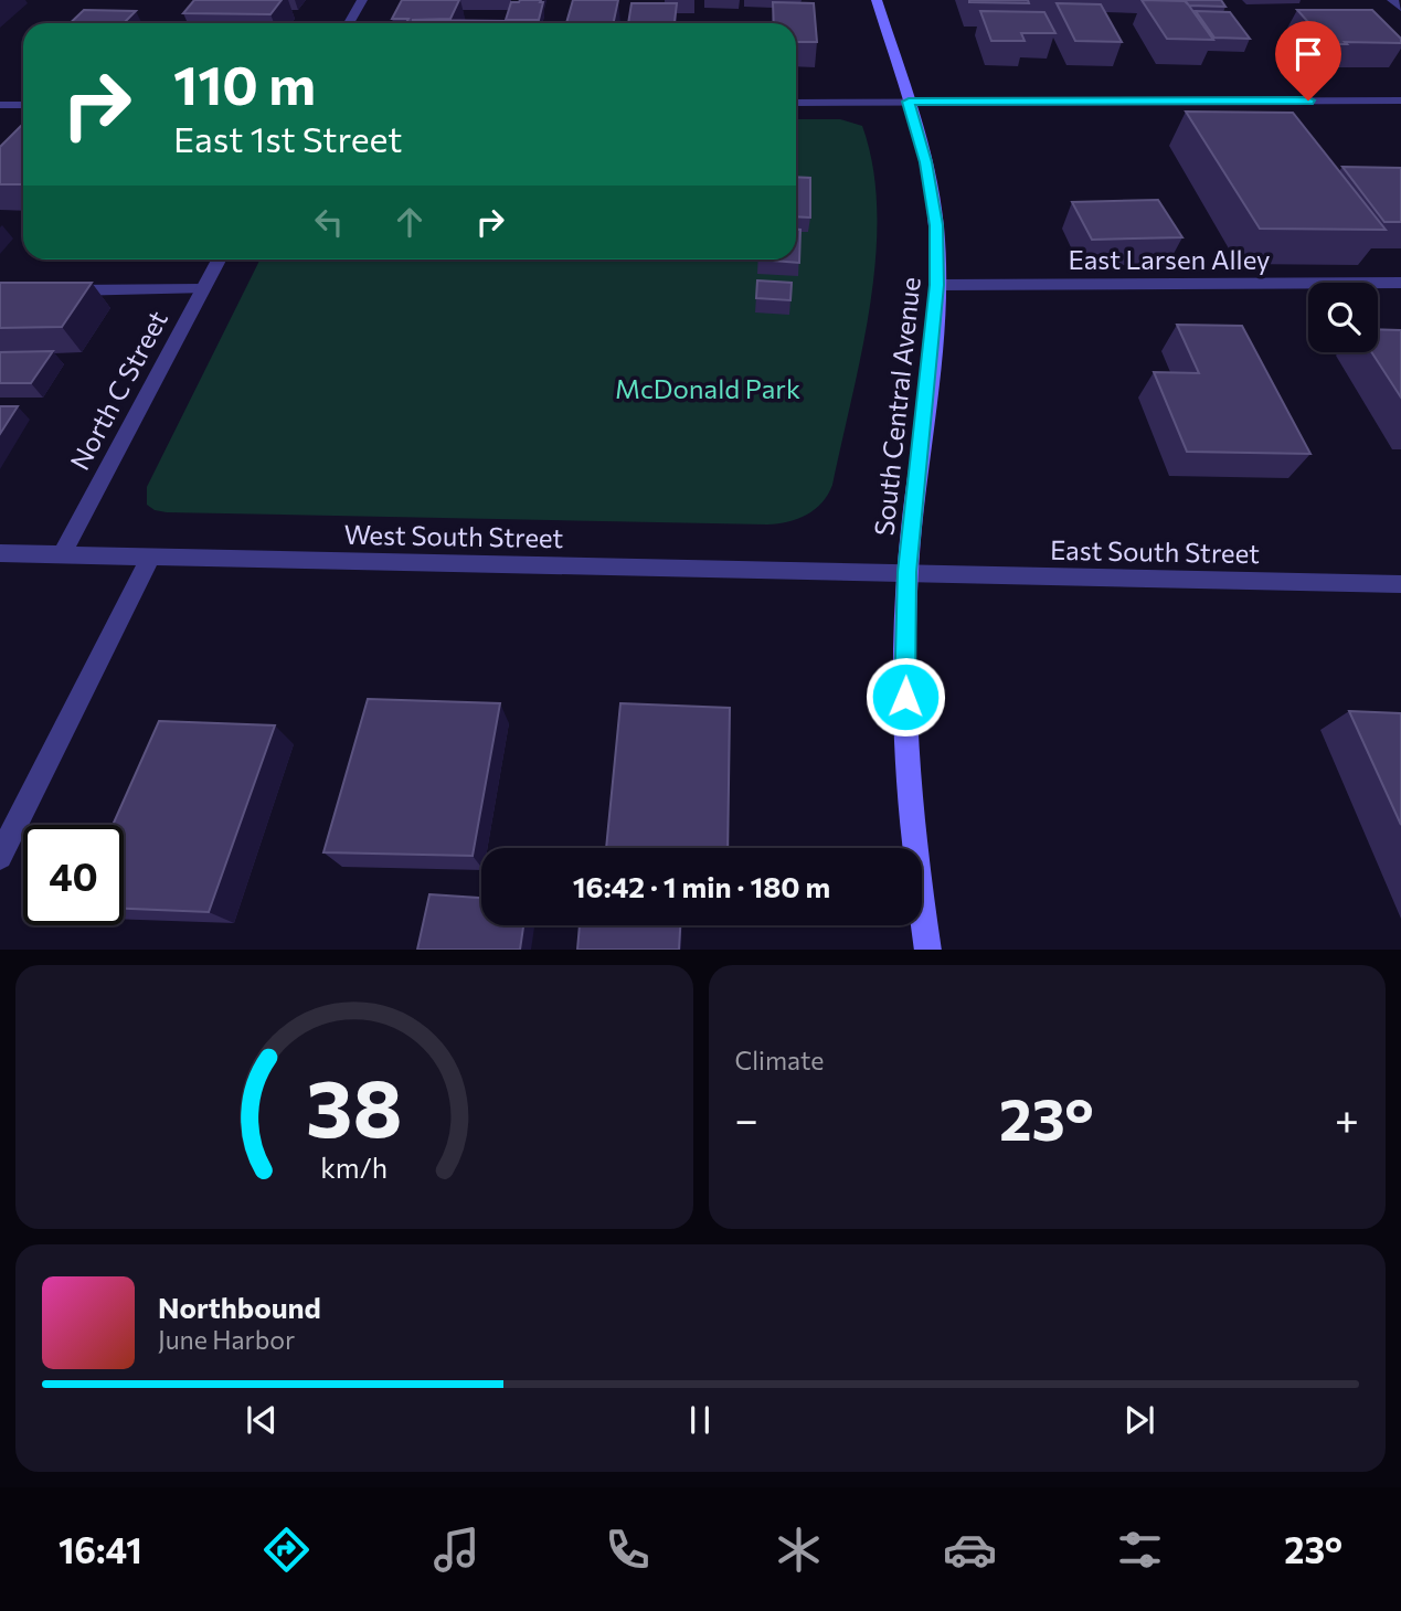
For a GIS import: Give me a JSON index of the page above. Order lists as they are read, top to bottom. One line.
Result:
{"streets":{"street":["East Larsen Alley","North C Street","South Central Avenue","West South Street","East South Street"]},"crossings":[["East Larsen Alley","South Central Avenue"],["North C Street","West South Street"],["South Central Avenue","West South Street"],["South Central Avenue","East South Street"],["West South Street","East South Street"]],"parks":["McDonald Park"],"page":{"turn":["110 m","East 1st Street"],"limit":"40","trip":"16:42 · 1 min · 180 m","tile":"Climate","heat":["−","23°","+"],"song":["Northbound","June Harbor"],"tabs":["16:41","23°"],"gauge":["38","km/h"]}}
